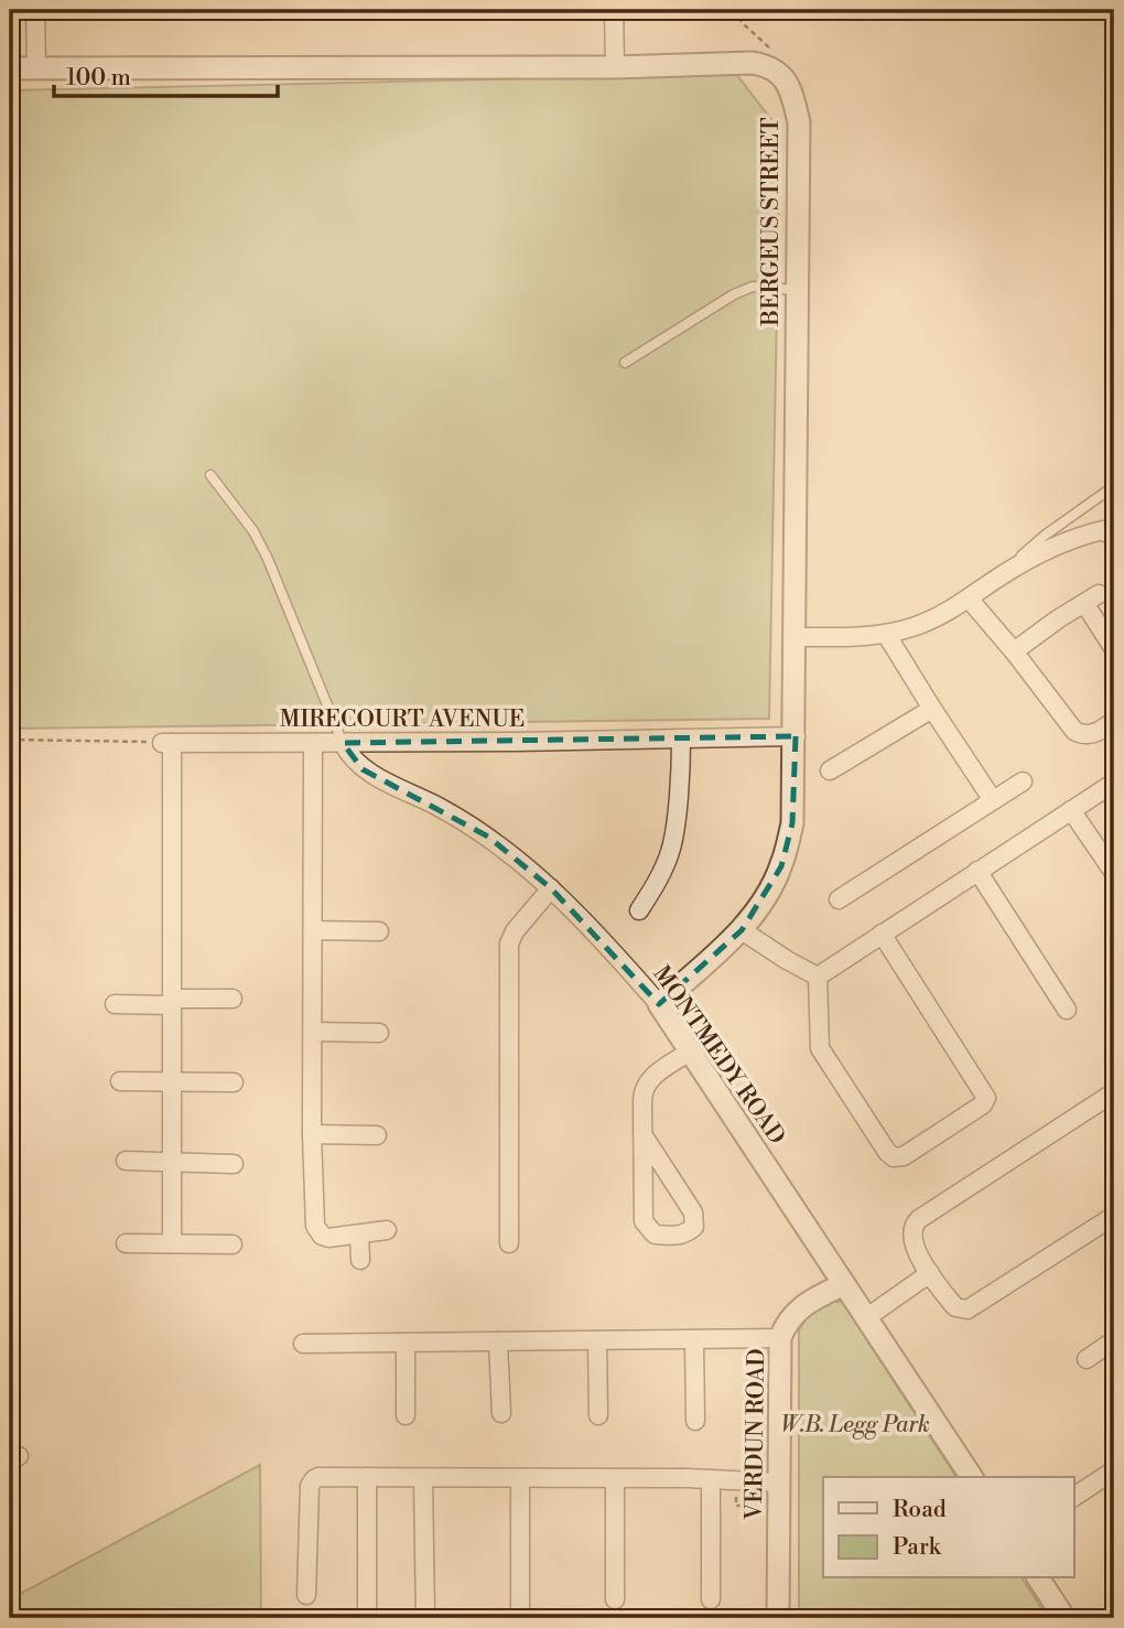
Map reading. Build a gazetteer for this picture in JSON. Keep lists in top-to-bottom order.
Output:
{
  "streets": {
    "street": [
      "BERGEUS STREET",
      "MIRECOURT AVENUE",
      "MONTMEDY ROAD",
      "VERDUN ROAD"
    ]
  },
  "crossings": [
    ["BERGEUS STREET", "MIRECOURT AVENUE"],
    ["BERGEUS STREET", "MONTMEDY ROAD"],
    ["MIRECOURT AVENUE", "MONTMEDY ROAD"],
    ["MONTMEDY ROAD", "VERDUN ROAD"]
  ],
  "parks": ["W.B. Legg Park"],
  "legend": ["Road", "Park"],
  "scale_bar": "100 m"
}
